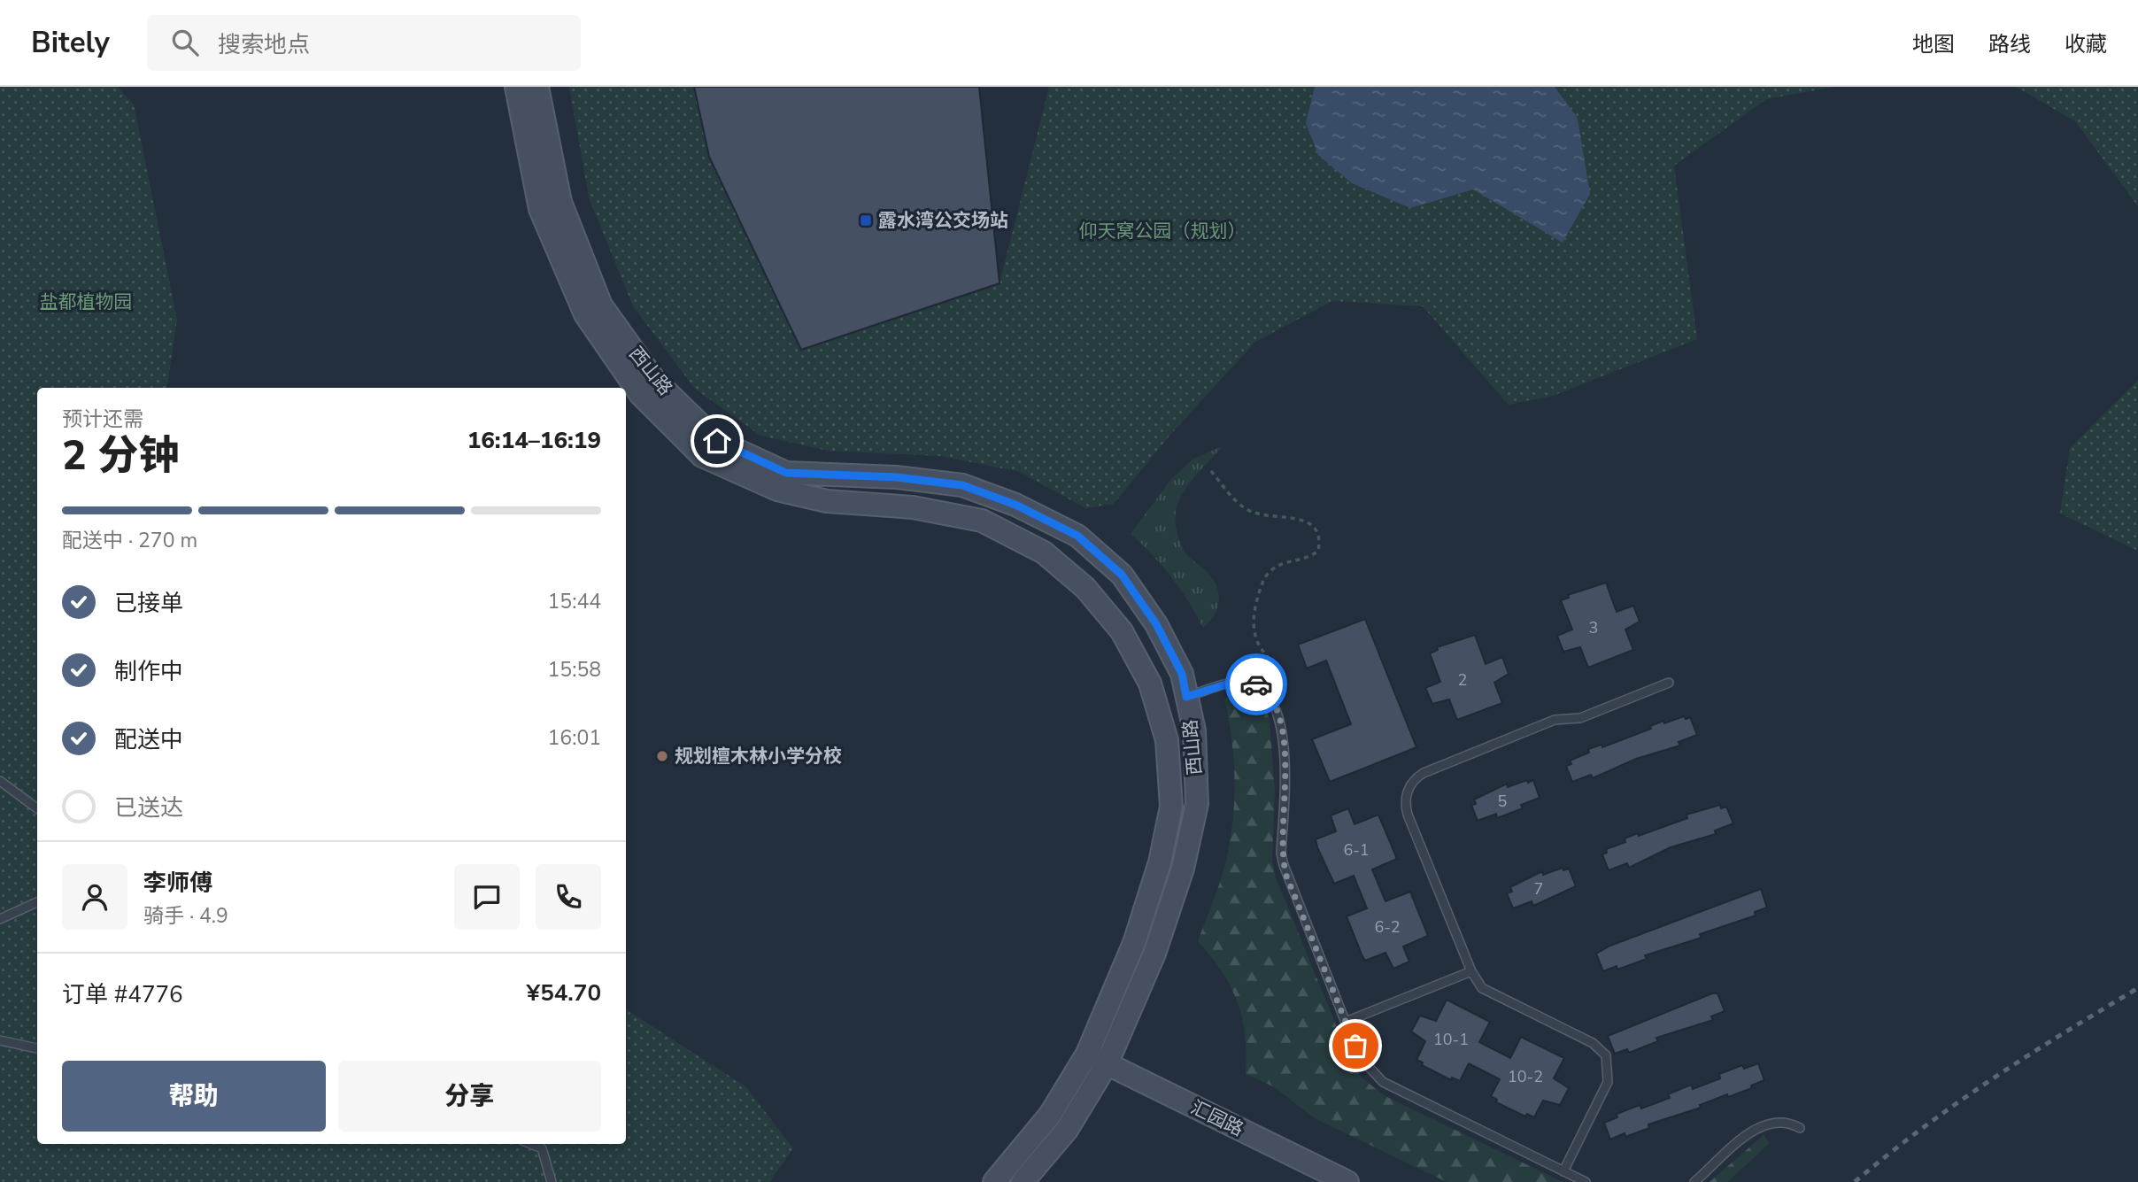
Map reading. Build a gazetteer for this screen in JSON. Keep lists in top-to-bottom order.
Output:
{
  "streets": {
    "main road": ["西山路", "汇园路"]
  },
  "crossings": [
    ["西山路", "汇园路"]
  ],
  "parks": ["仰天窝公园（规划）", "盐都植物园"],
  "places": {
    "transit": ["露水湾公交场站"],
    "other": ["规划檀木林小学分校"]
  },
  "house_numbers": [
    "3",
    "2",
    "5",
    "6-1",
    "7",
    "6-2",
    "10-1",
    "10-2"
  ],
  "page": {
    "header": "Bitely",
    "search": "搜索地点",
    "nav": ["地图", "路线", "收藏"],
    "heading": ["2 分钟", "预计还需", "16:14–16:19"],
    "panel": [
      "李师傅",
      "骑手 · 4.9",
      "订单 #4776",
      "¥54.70"
    ],
    "bar": "配送中 · 270 m",
    "list": [
      ["已接单", "15:44"],
      ["制作中", "15:58"],
      ["配送中", "16:01"],
      "已送达"
    ],
    "buttons": ["帮助", "分享"]
  }
}
